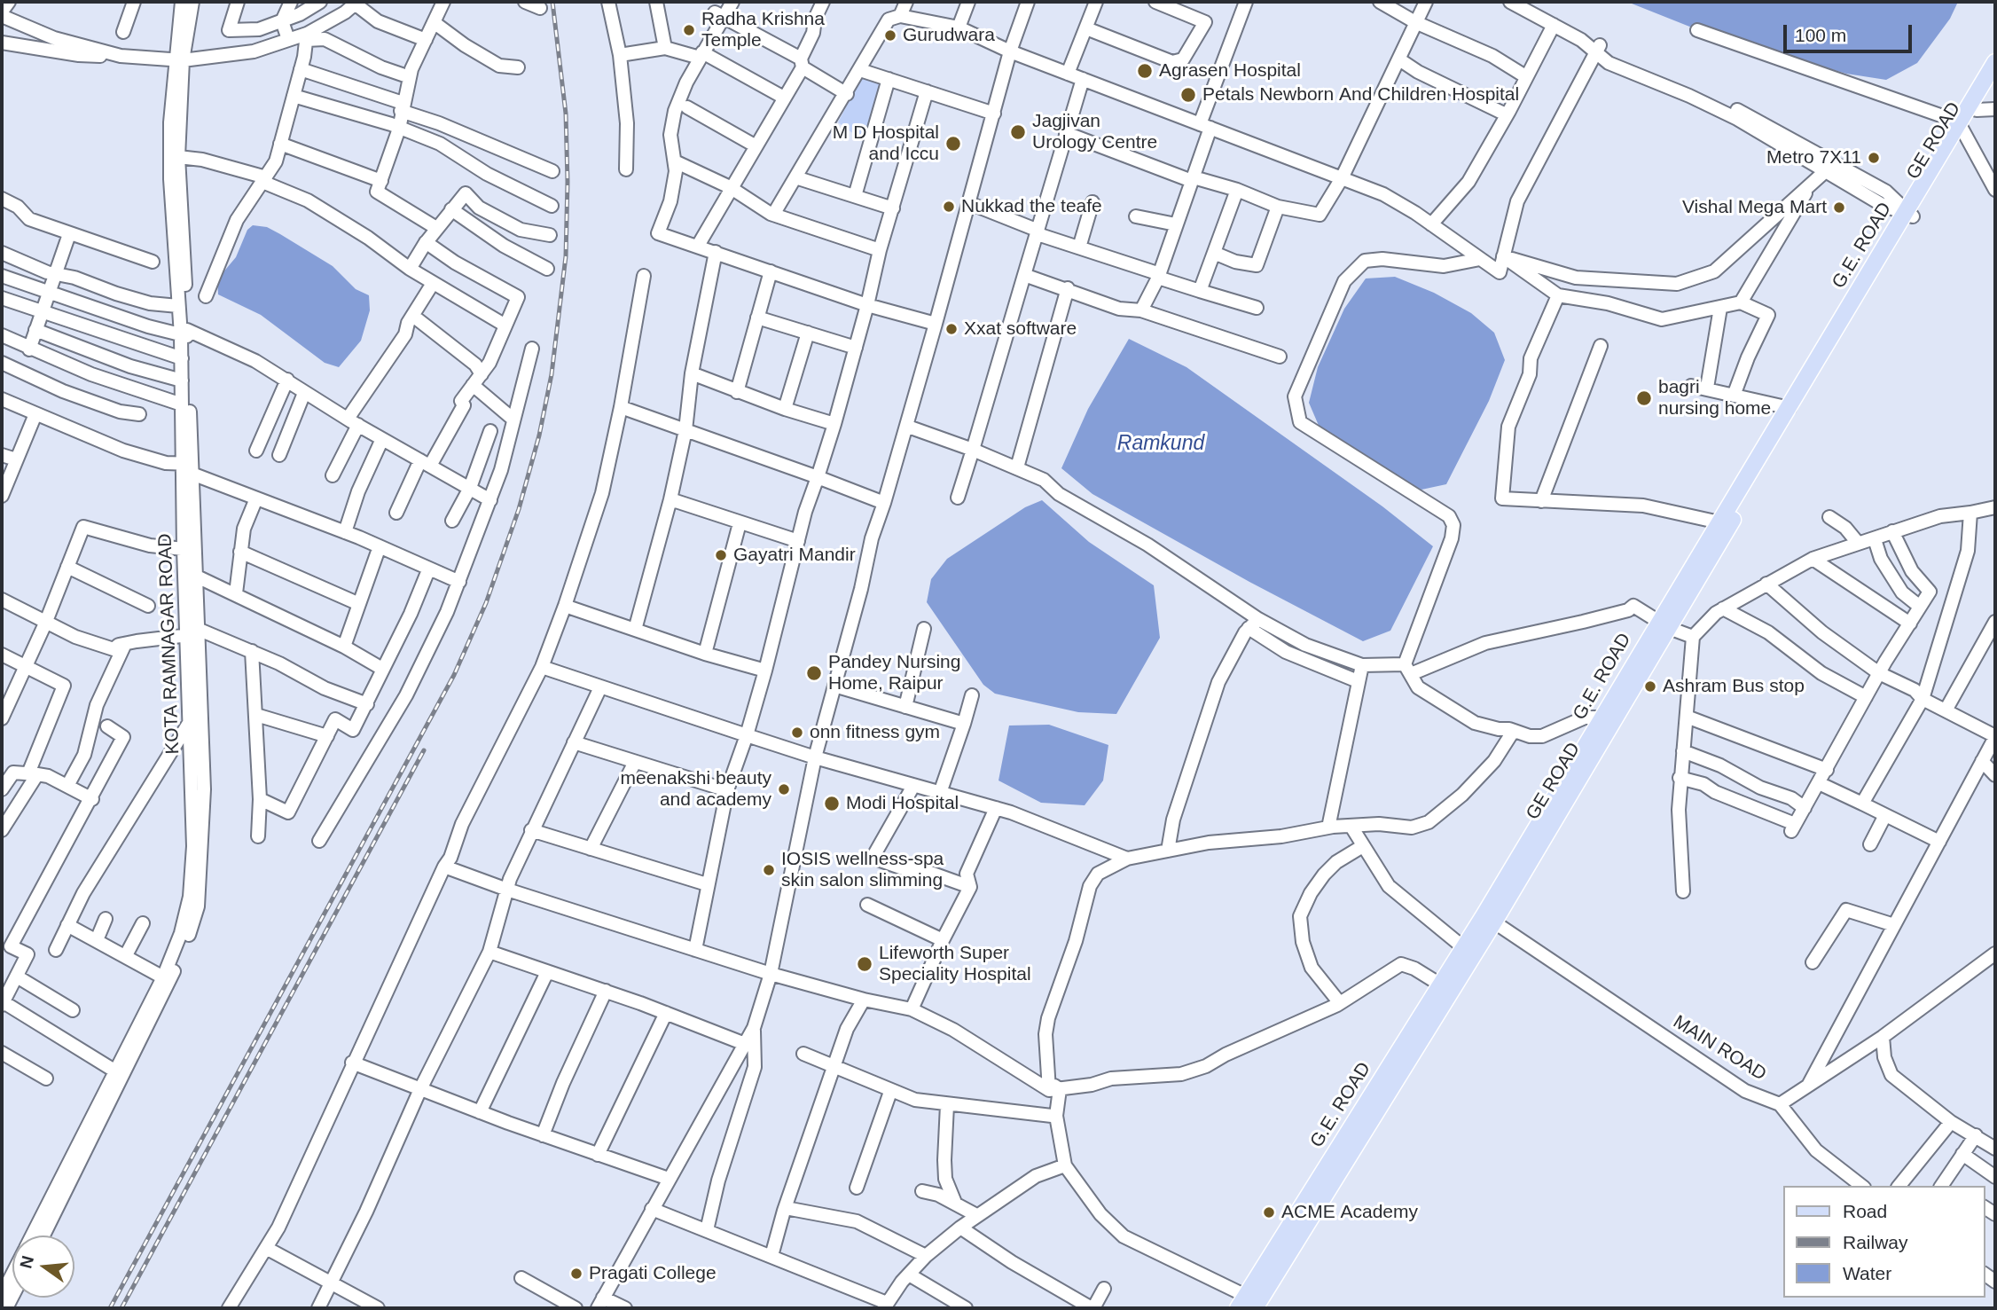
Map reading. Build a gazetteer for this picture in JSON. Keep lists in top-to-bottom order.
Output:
{
  "streets": {
    "main road": ["GE ROAD", "G.E. ROAD"],
    "street": ["KOTA RAMNAGAR ROAD", "MAIN ROAD"]
  },
  "crossings": [
    ["GE ROAD", "G.E. ROAD"],
    ["GE ROAD", "MAIN ROAD"],
    ["G.E. ROAD", "MAIN ROAD"]
  ],
  "water": ["Ramkund"],
  "places": [
    "Radha Krishna Temple",
    "Gurudwara",
    "Agrasen Hospital",
    "Petals Newborn And Children Hospital",
    "Jagjivan Urology Centre",
    "M D Hospital and Iccu",
    "Metro 7X11",
    "Nukkad the teafe",
    "Vishal Mega Mart",
    "Xxat software",
    "bagri nursing home",
    "Gayatri Mandir",
    "Pandey Nursing Home, Raipur",
    "Ashram Bus stop",
    "onn fitness gym",
    "meenakshi beauty and academy",
    "Modi Hospital",
    "IOSIS wellness-spa skin salon slimming",
    "Lifeworth Super Speciality Hospital",
    "ACME Academy",
    "Pragati College"
  ],
  "legend": ["Road", "Railway", "Water"],
  "scale_bar": "100 m",
  "north": "left"
}
